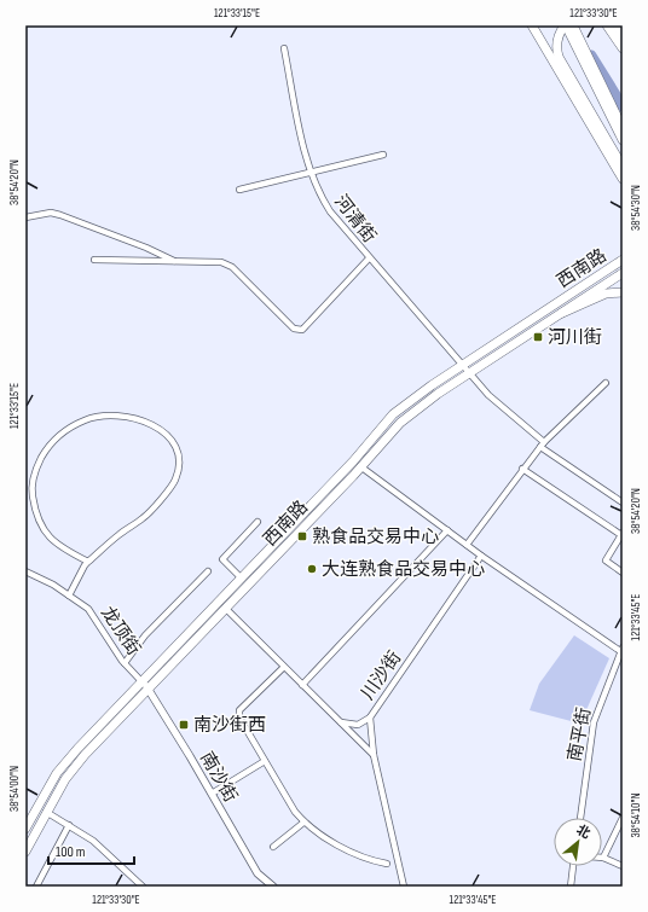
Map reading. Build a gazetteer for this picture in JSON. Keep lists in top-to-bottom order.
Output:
{
  "streets": {
    "main road": ["西南路"],
    "street": [
      "河清街",
      "龙顶街",
      "川沙街",
      "南平街",
      "南沙街"
    ]
  },
  "crossings": [
    ["河清街", "西南路"],
    ["西南路", "龙顶街"],
    ["西南路", "南沙街"],
    ["龙顶街", "南沙街"]
  ],
  "places": {
    "transit": ["河川街", "熟食品交易中心", "南沙街西"],
    "other": ["大连熟食品交易中心"]
  },
  "scale_bar": "100 m",
  "north": "top right",
  "coordinates": [
    "121°33'15\"E",
    "121°33'30\"E",
    "38°54'20\"N",
    "38°54'30\"N",
    "121°33'45\"E",
    "38°54'00\"N",
    "38°54'10\"N"
  ]
}
